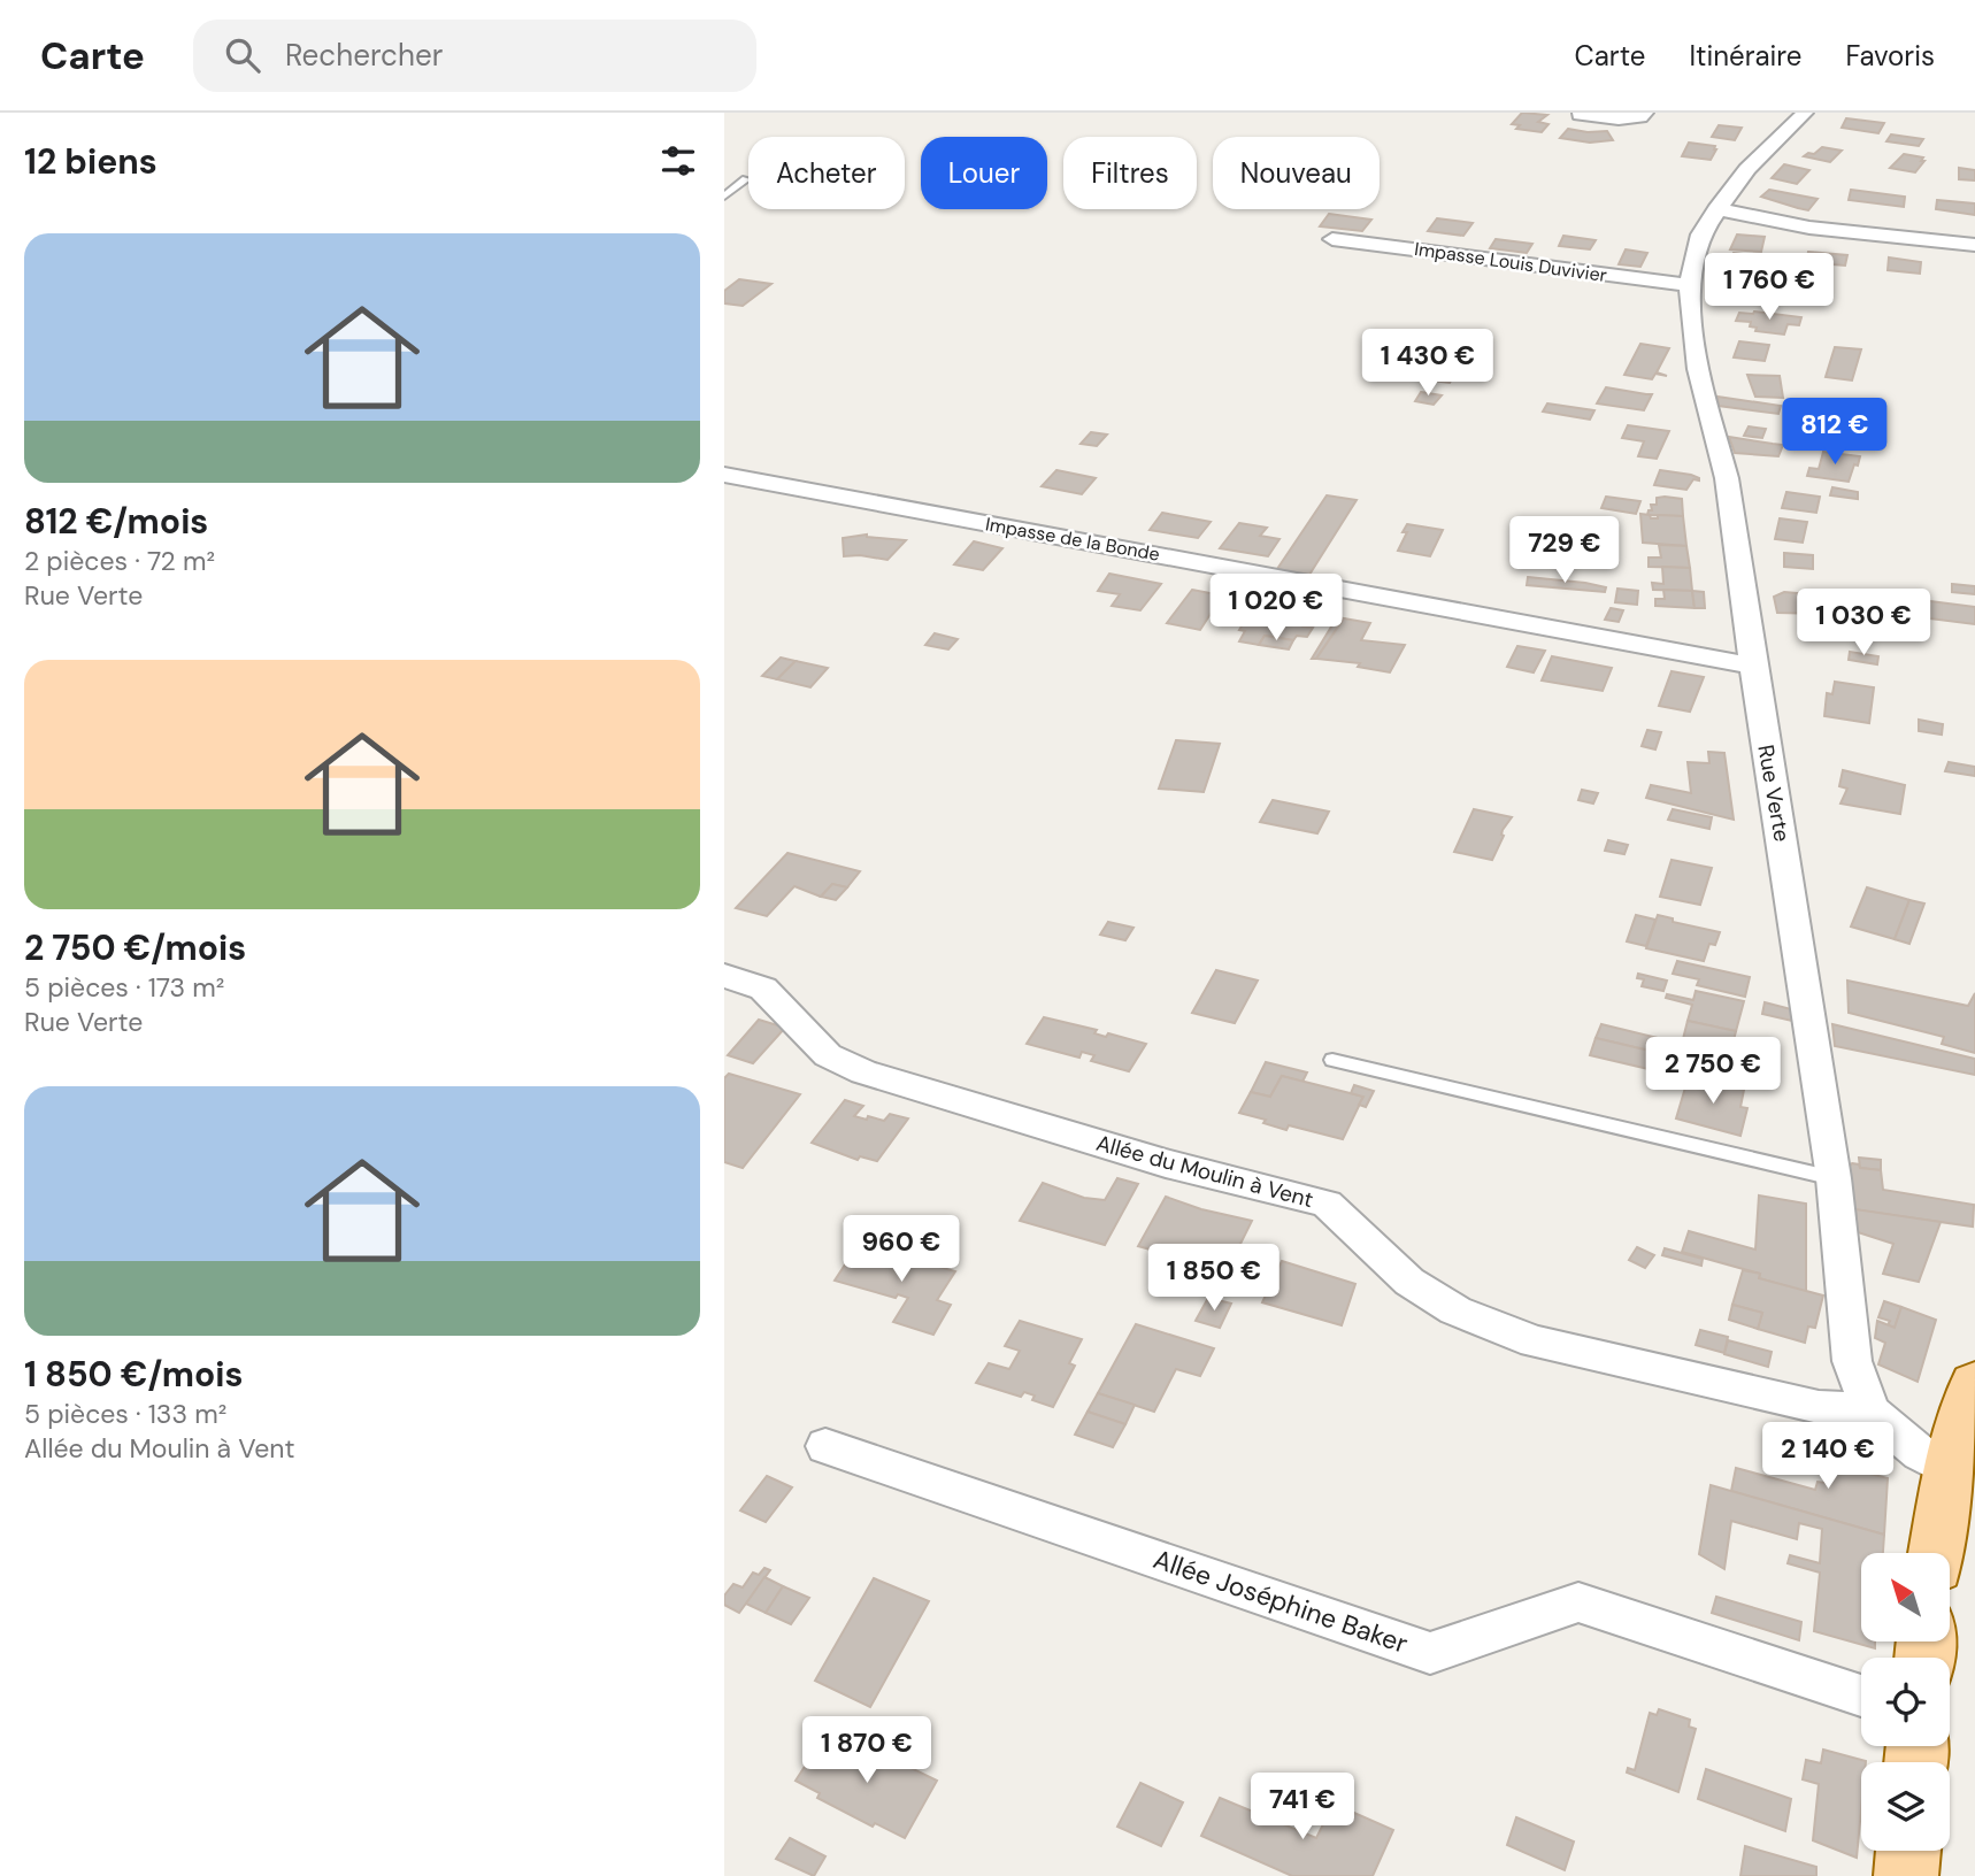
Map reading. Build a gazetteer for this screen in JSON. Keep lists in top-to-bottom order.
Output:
{
  "streets": {
    "street": [
      "Impasse Louis Duvivier",
      "Impasse de la Bonde",
      "Rue Verte",
      "Allée du Moulin à Vent",
      "Allée Joséphine Baker"
    ]
  },
  "crossings": [
    ["Impasse Louis Duvivier", "Rue Verte"],
    ["Impasse de la Bonde", "Rue Verte"],
    ["Rue Verte", "Allée du Moulin à Vent"]
  ],
  "north": "top left",
  "page": {
    "header": "Carte",
    "search": "Rechercher",
    "nav": ["Carte", "Itinéraire", "Favoris"],
    "heading": "12 biens",
    "chip": [
      "Acheter",
      "Louer",
      "Filtres",
      "Nouveau"
    ],
    "list": [
      {
        "name": "812 €/mois",
        "note": "2 pièces · 72 m² · Rue Verte"
      },
      {
        "name": "2 750 €/mois",
        "note": "5 pièces · 173 m² · Rue Verte"
      },
      {
        "name": "1 850 €/mois",
        "note": "5 pièces · 133 m² · Allée du Moulin à Vent"
      }
    ],
    "price": [
      "1 760 €",
      "1 430 €",
      "812 €",
      "729 €",
      "1 020 €",
      "1 030 €",
      "2 750 €",
      "960 €",
      "1 850 €",
      "2 140 €",
      "1 870 €",
      "741 €"
    ]
  }
}
